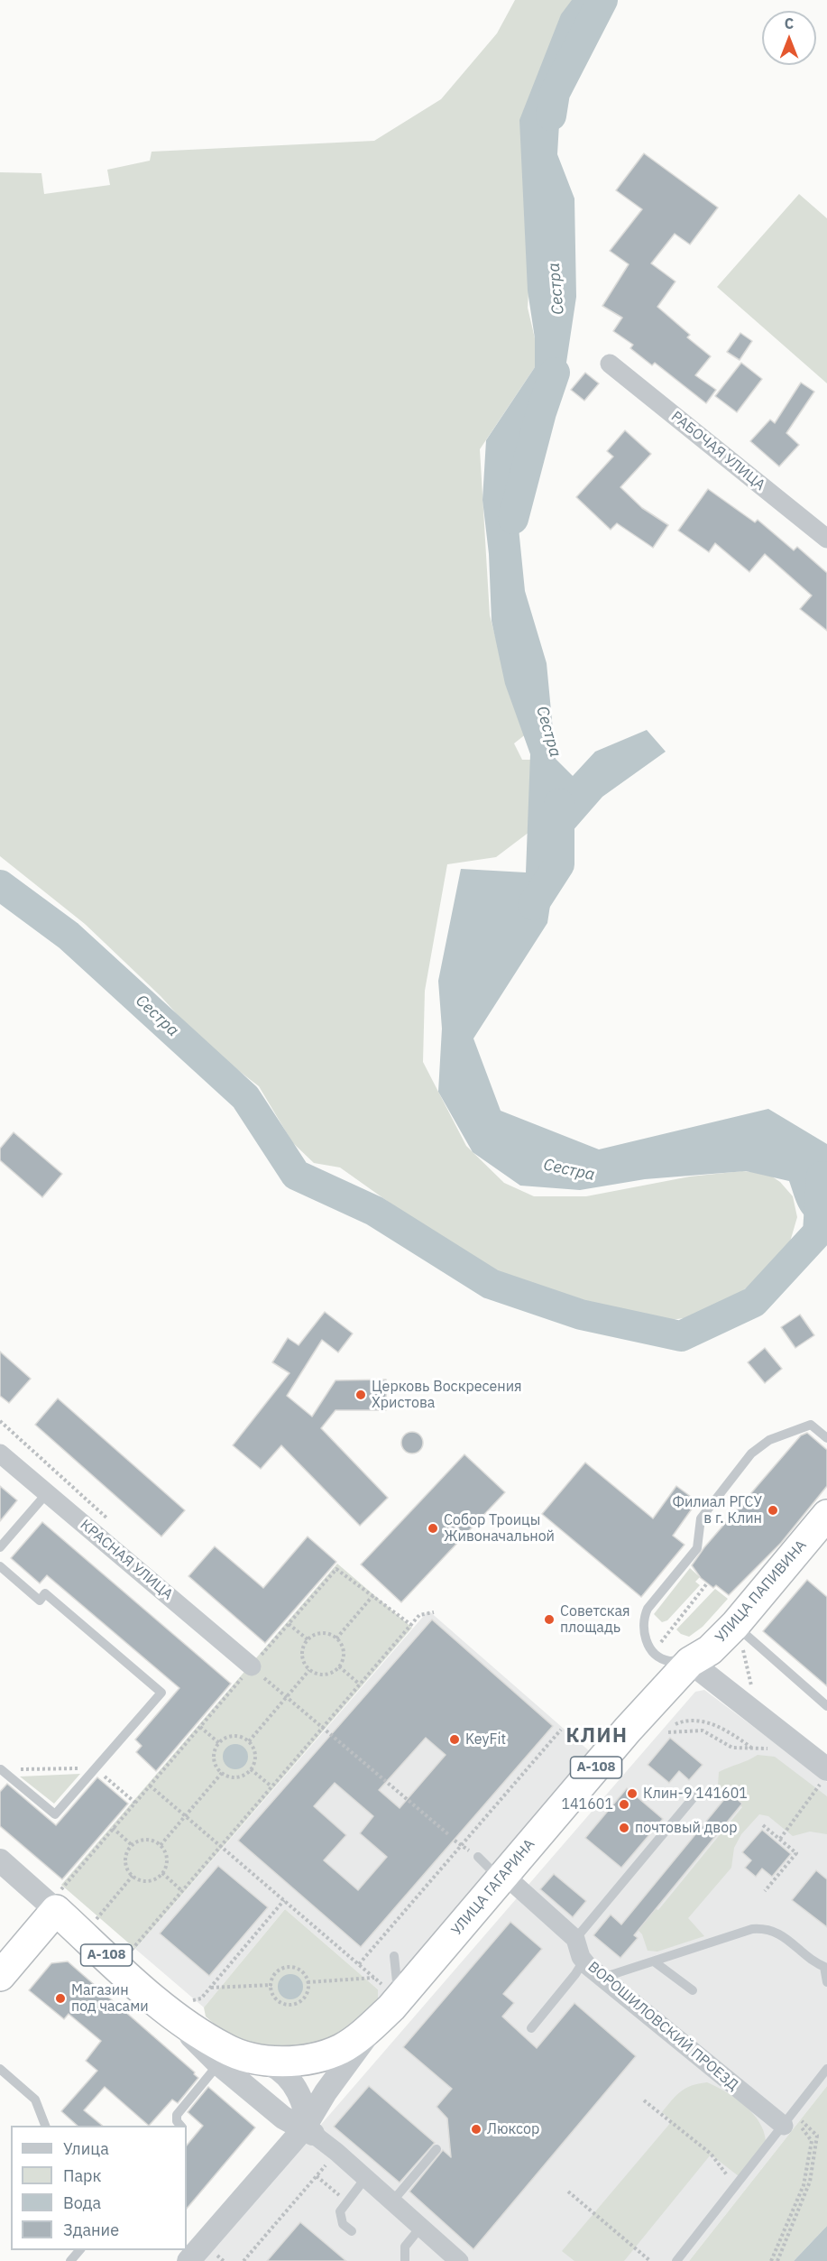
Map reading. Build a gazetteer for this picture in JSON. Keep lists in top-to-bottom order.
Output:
{
  "streets": {
    "highway": ["УЛИЦА ПАПИВИНА", "А-108", "УЛИЦА ГАГАРИНА"],
    "street": ["РАБОЧАЯ УЛИЦА", "КРАСНАЯ УЛИЦА", "ВОРОШИЛОВСКИЙ ПРОЕЗД"]
  },
  "crossings": [
    ["УЛИЦА ПАПИВИНА", "УЛИЦА ГАГАРИНА"],
    ["А-108", "УЛИЦА ГАГАРИНА"],
    ["УЛИЦА ГАГАРИНА", "ВОРОШИЛОВСКИЙ ПРОЕЗД"]
  ],
  "districts": ["КЛИН"],
  "water": ["Сестра"],
  "places": [
    "Церковь Воскресения Христова",
    "Филиал РГСУ в г. Клин",
    "Собор Троицы Живоначальной",
    "Советская площадь",
    "KeyFit",
    "Клин-9 141601",
    "141601",
    "почтовый двор",
    "Магазин под часами",
    "Люксор"
  ],
  "legend": [
    "Улица",
    "Парк",
    "Вода",
    "Здание"
  ],
  "north": "top"
}
